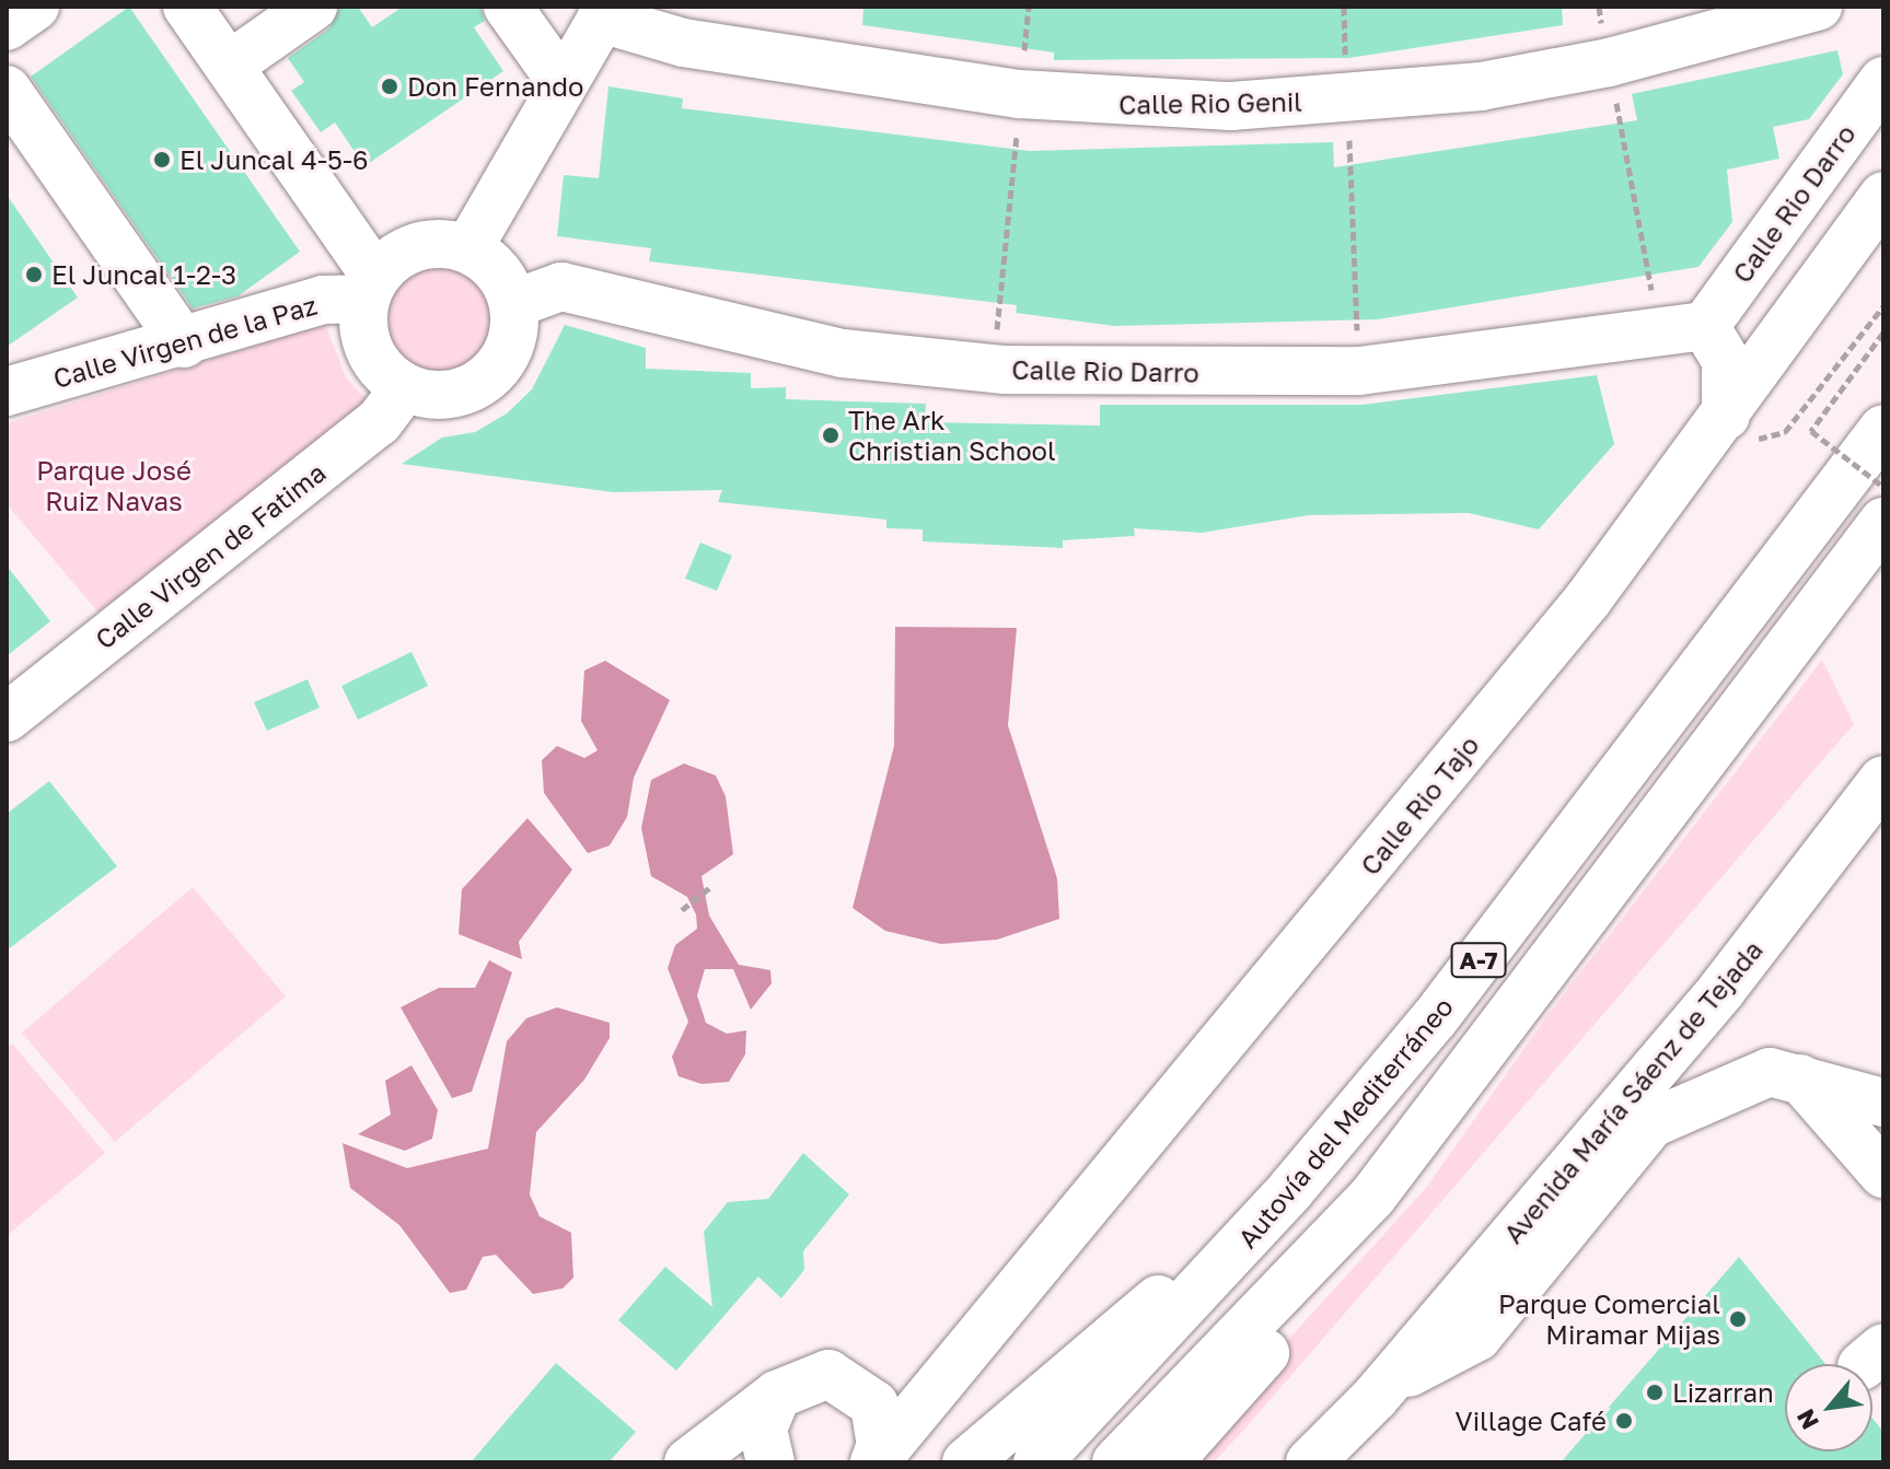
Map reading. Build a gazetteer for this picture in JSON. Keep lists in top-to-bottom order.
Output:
{
  "streets": {
    "main road": [
      "Calle Rio Genil",
      "Calle Rio Darro",
      "Calle Virgen de la Paz",
      "Calle Virgen de Fatima",
      "Calle Rio Tajo",
      "A-7",
      "Avenida María Sáenz de Tejada",
      "Autovía del Mediterráneo"
    ]
  },
  "crossings": [
    ["Calle Rio Darro", "Calle Virgen de la Paz"],
    ["Calle Rio Darro", "Calle Virgen de Fatima"],
    ["Calle Virgen de la Paz", "Calle Virgen de Fatima"]
  ],
  "parks": ["Parque José Ruiz Navas"],
  "places": [
    "Don Fernando",
    "El Juncal 4-5-6",
    "El Juncal 1-2-3",
    "The Ark Christian School",
    "Parque Comercial Miramar Mijas",
    "Lizarran",
    "Village Café"
  ],
  "north": "bottom left"
}
